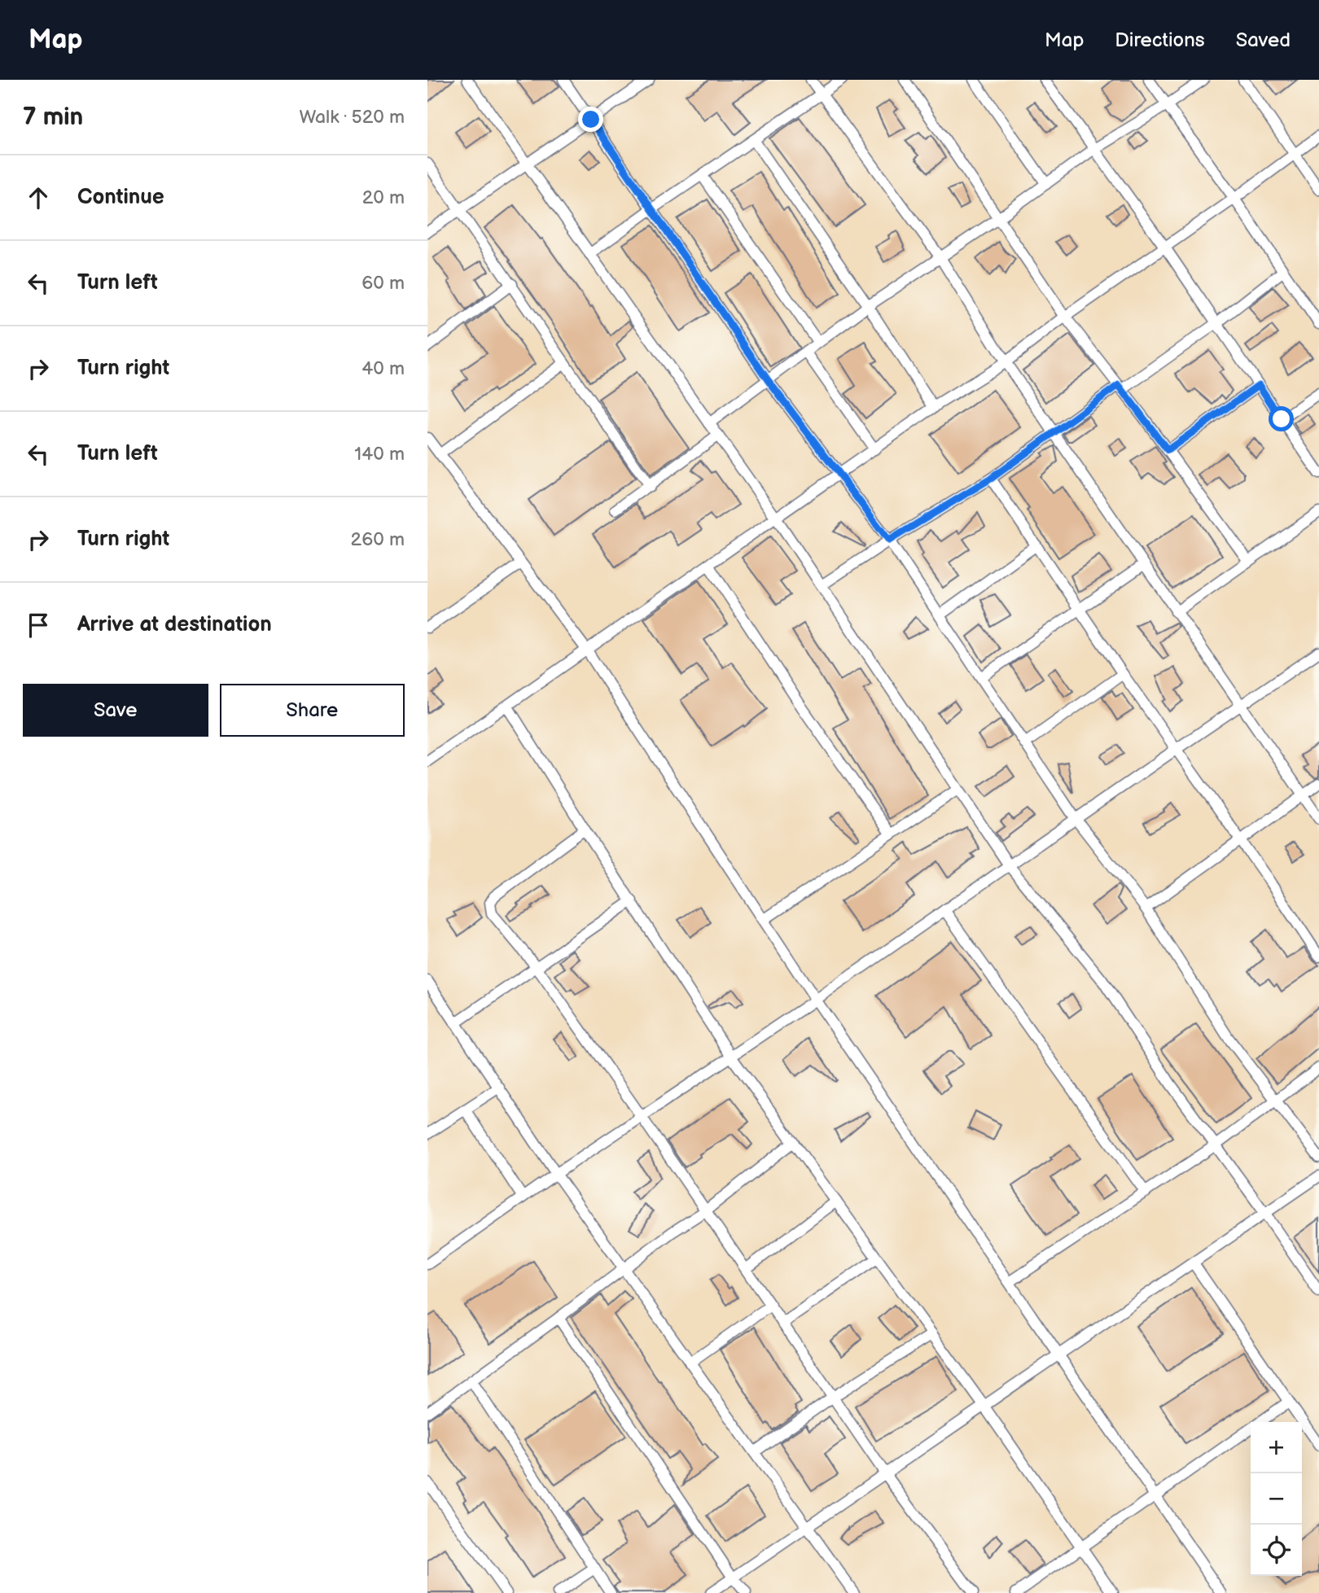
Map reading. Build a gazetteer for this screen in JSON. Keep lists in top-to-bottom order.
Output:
{
  "page": {
    "header": "Map",
    "nav": ["Map", "Directions", "Saved"],
    "heading": ["7 min", "Walk · 520 m"],
    "list": [
      ["Continue", "20 m"],
      ["Turn left", "60 m"],
      ["Turn right", "40 m"],
      ["Turn left", "140 m"],
      ["Turn right", "260 m"],
      "Arrive at destination"
    ],
    "buttons": ["Save", "Share"],
    "map_buttons": ["+", "−"]
  }
}
